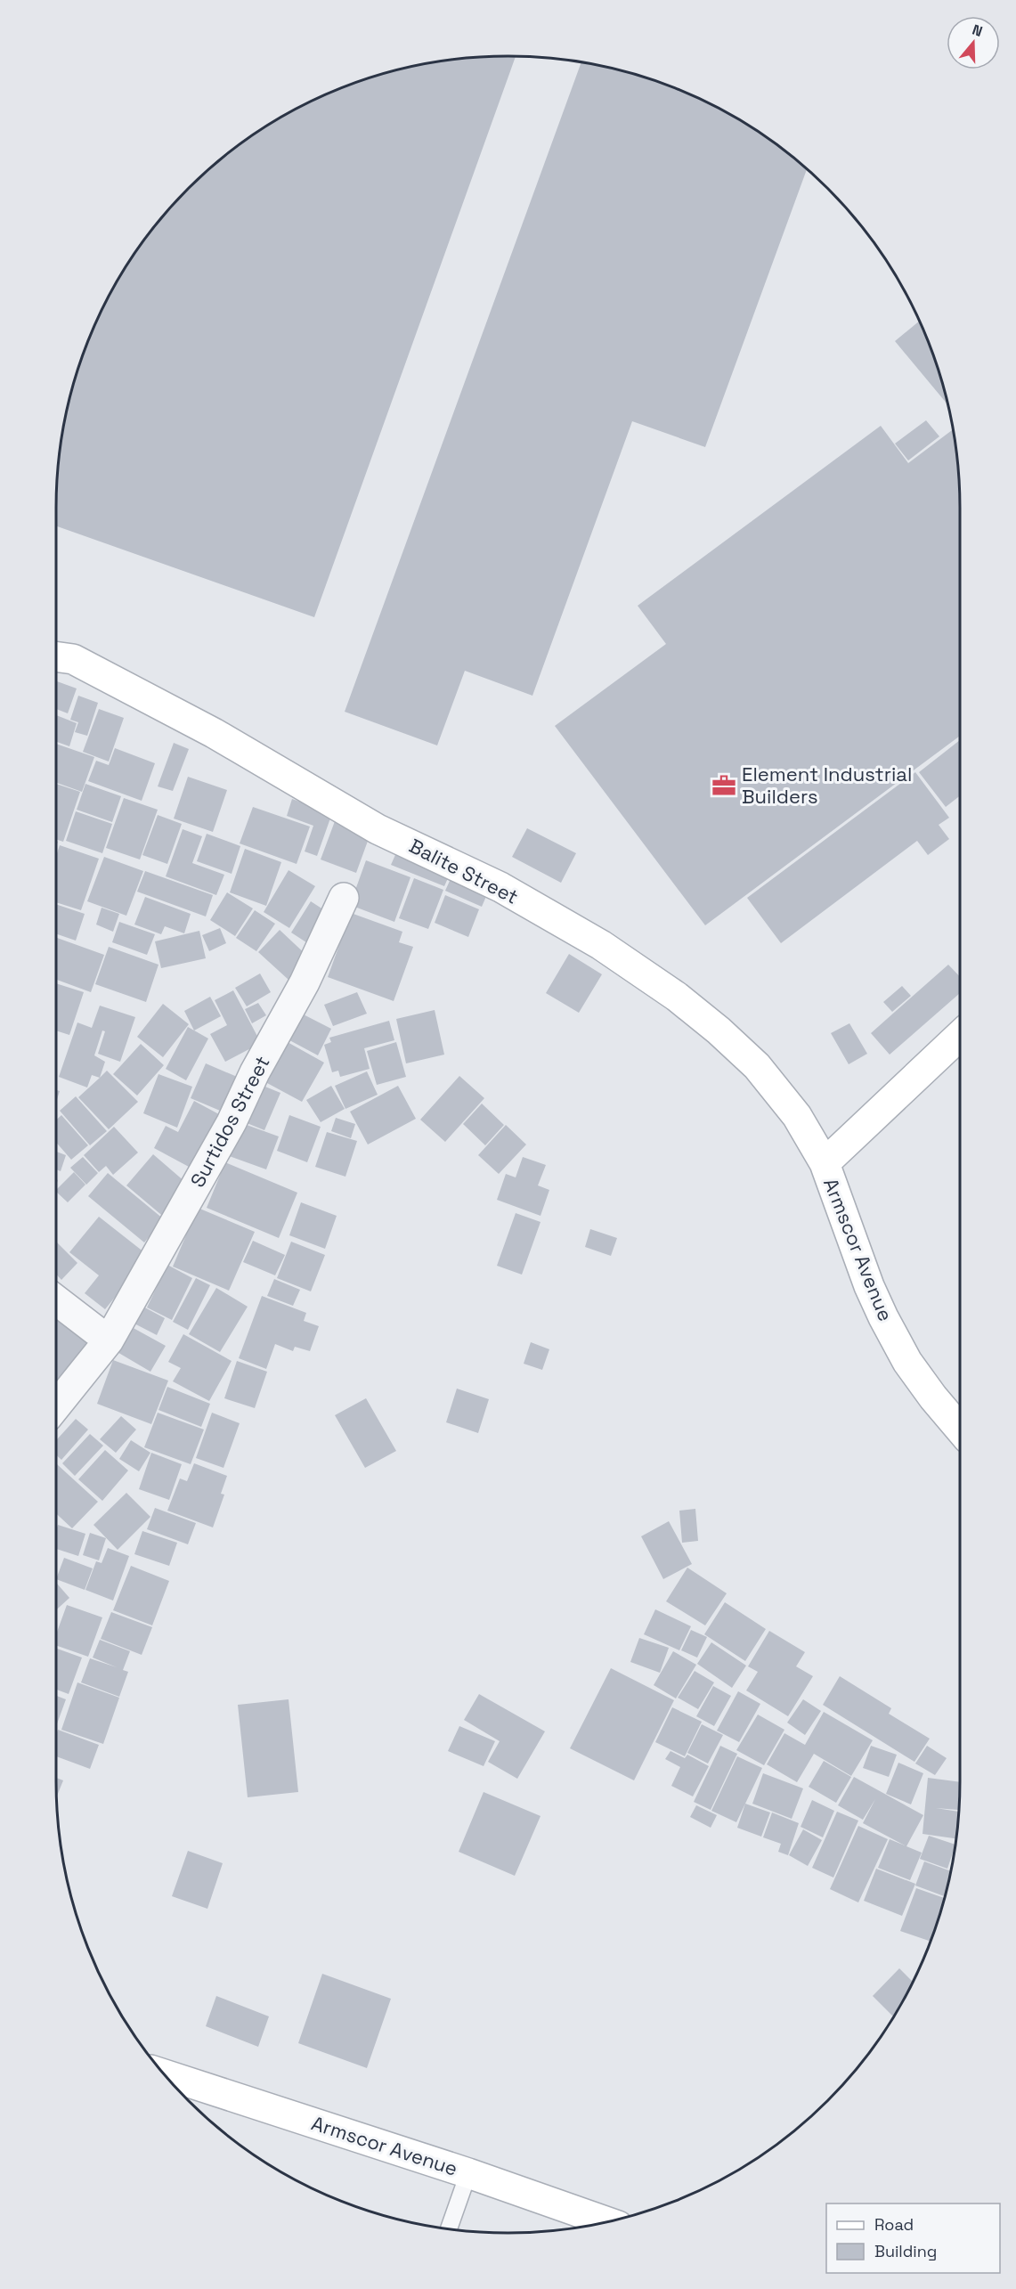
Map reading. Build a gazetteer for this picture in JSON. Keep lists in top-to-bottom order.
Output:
{
  "streets": {
    "main road": ["Balite Street", "Armscor Avenue"],
    "street": ["Surtidos Street"]
  },
  "crossings": [
    ["Balite Street", "Armscor Avenue"]
  ],
  "places": {
    "office": ["Element Industrial Builders"]
  },
  "legend": ["Road", "Building"],
  "north": "top"
}
